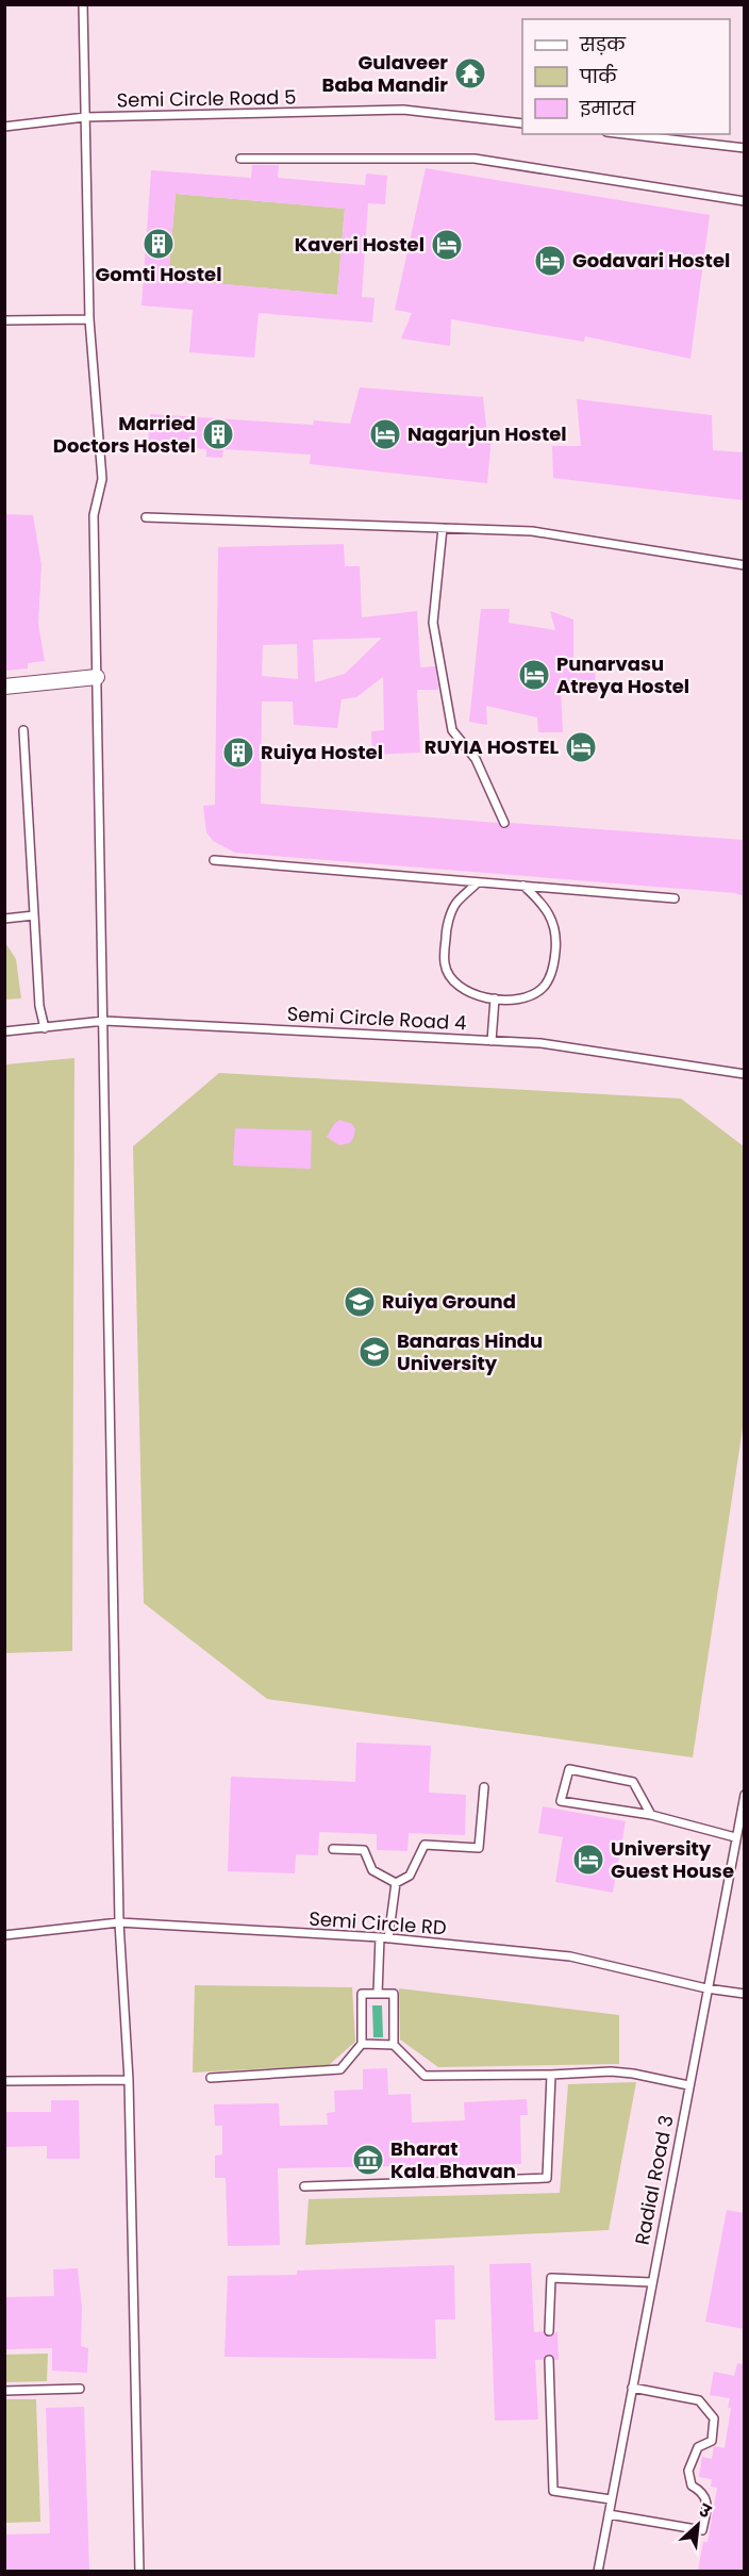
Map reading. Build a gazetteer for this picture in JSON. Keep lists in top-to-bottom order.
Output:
{
  "streets": {
    "lane": [
      "Semi Circle Road 5",
      "Semi Circle Road 4",
      "Semi Circle RD",
      "Radial Road 3"
    ]
  },
  "crossings": [
    ["Semi Circle RD", "Radial Road 3"]
  ],
  "places": {
    "temple": ["Gulaveer Baba Mandir"],
    "building": ["Gomti Hostel", "Married Doctors Hostel", "Ruiya Hostel"],
    "hotel": [
      "Kaveri Hostel",
      "Godavari Hostel",
      "Nagarjun Hostel",
      "Punarvasu Atreya Hostel",
      "RUYIA HOSTEL",
      "University Guest House"
    ],
    "school or university": ["Ruiya Ground", "Banaras Hindu University"],
    "museum": ["Bharat Kala Bhavan"]
  },
  "legend": ["सड़क", "पार्क", "इमारत"],
  "north": "top right"
}
